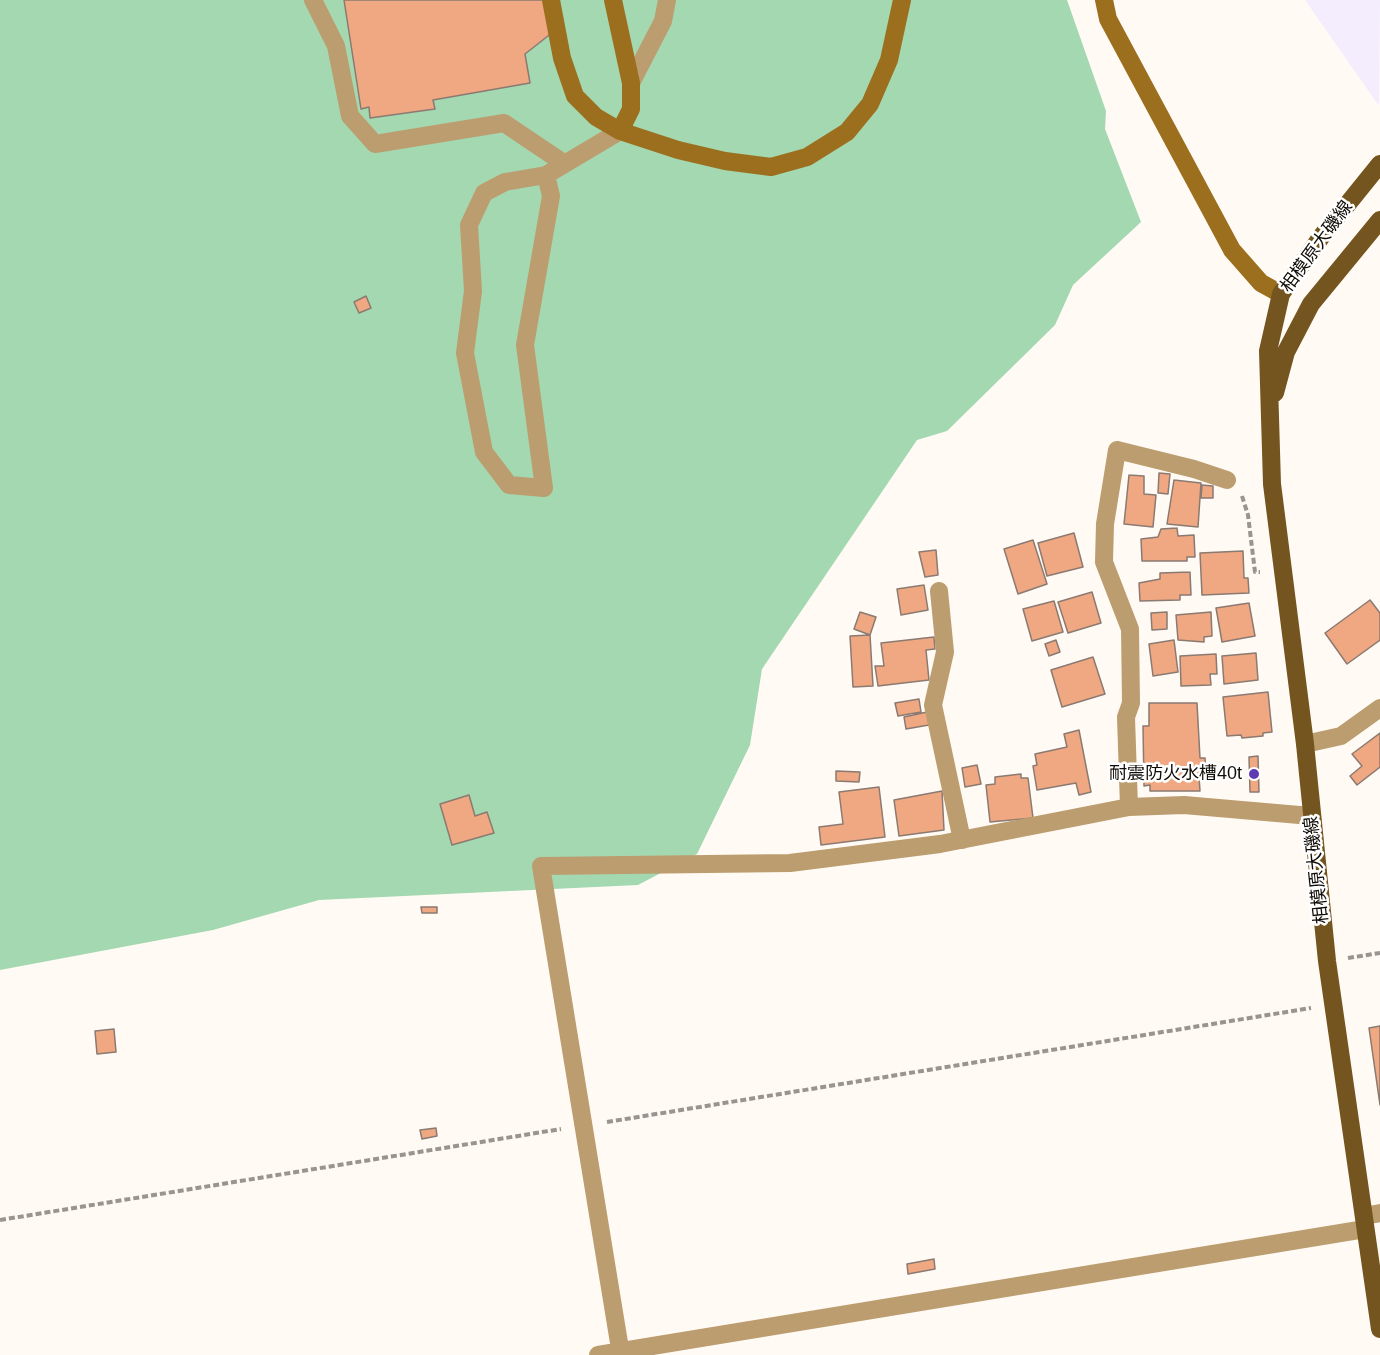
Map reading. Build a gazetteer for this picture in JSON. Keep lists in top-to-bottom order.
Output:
{
  "streets": {
    "main road": ["相模原大磯線"]
  },
  "places": ["耐震防火水槽40t"]
}
